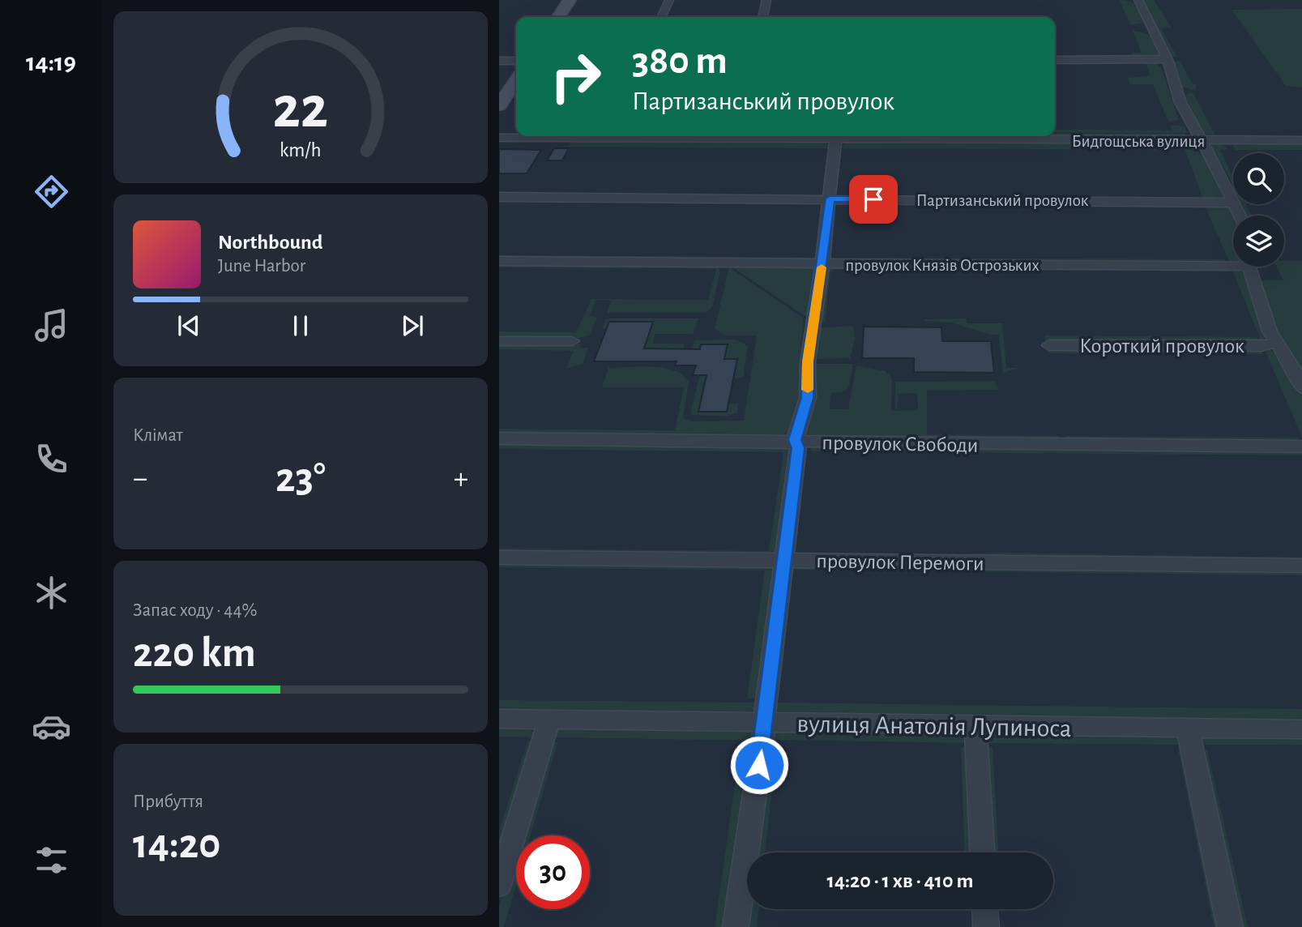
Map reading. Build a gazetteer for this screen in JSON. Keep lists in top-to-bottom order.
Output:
{
  "streets": {
    "street": [
      "Бидгощська вулиця",
      "Партизанський провулок",
      "провулок Князів Острозьких",
      "Короткий провулок",
      "провулок Свободи",
      "провулок Перемоги",
      "вулиця Анатолія Лупиноса"
    ]
  },
  "page": {
    "tabs": "14:19",
    "turn": ["380 m", "Партизанський провулок"],
    "song": ["Northbound", "June Harbor"],
    "tile": [
      "Клімат",
      ["Запас ходу · 44%", "220 km"],
      ["Прибуття", "14:20"]
    ],
    "heat": ["−", "23°", "+"],
    "limit": "30",
    "trip": "14:20 · 1 хв · 410 m",
    "gauge": ["22", "km/h"]
  }
}
